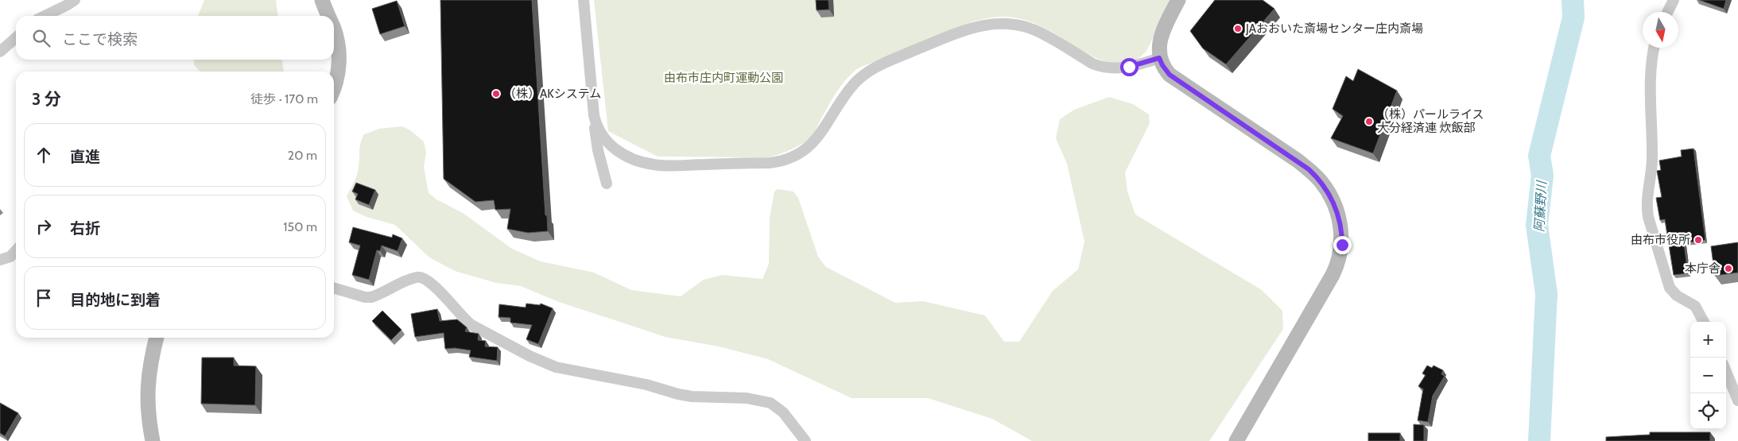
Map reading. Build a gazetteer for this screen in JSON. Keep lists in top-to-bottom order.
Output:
{
  "water": ["阿蘇野川"],
  "parks": ["由布市庄内町運動公園"],
  "places": [
    "JAおおいた斎場センター庄内斎場",
    "（株）AKシステム",
    "（株）パールライス 大分経済連 炊飯部",
    "由布市役所",
    "本庁舎"
  ],
  "north": "bottom",
  "page": {
    "search": "ここで検索",
    "heading": ["3 分", "徒歩 · 170 m"],
    "list": [
      ["直進", "20 m"],
      ["右折", "150 m"],
      "目的地に到着"
    ],
    "map_buttons": ["+", "−"]
  }
}
